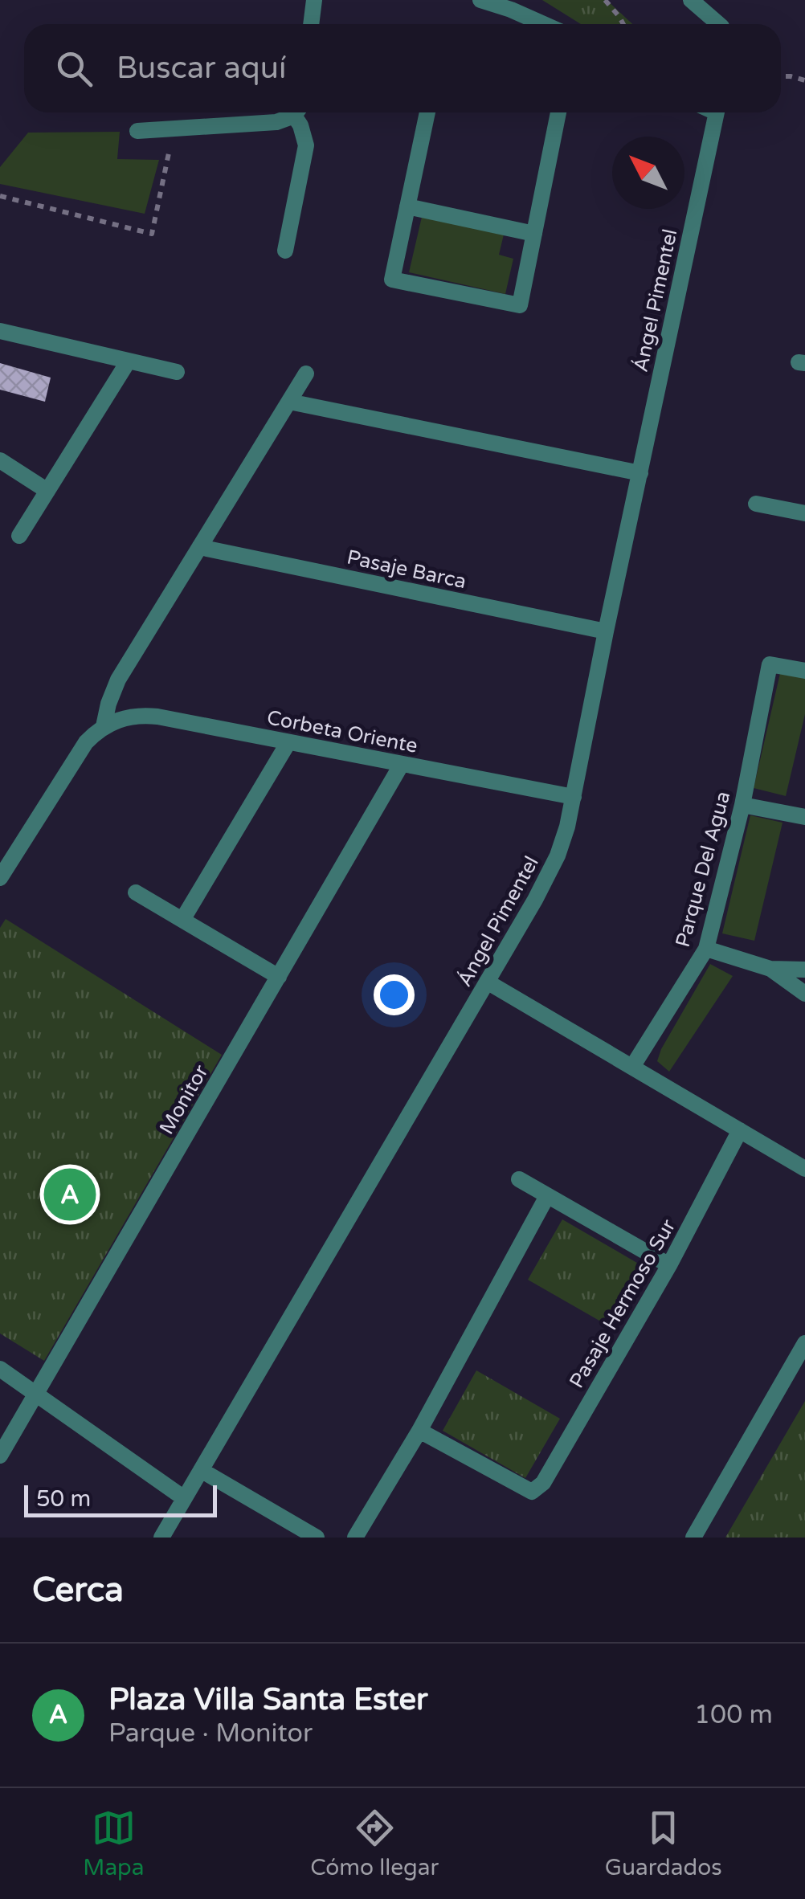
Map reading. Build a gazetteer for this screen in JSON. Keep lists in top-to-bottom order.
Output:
{
  "streets": {
    "street": [
      "Ángel Pimentel",
      "Pasaje Barca",
      "Corbeta Oriente",
      "Parque Del Agua",
      "Monitor",
      "Pasaje Hermoso Sur"
    ]
  },
  "crossings": [
    ["Ángel Pimentel", "Pasaje Barca"],
    ["Ángel Pimentel", "Corbeta Oriente"],
    ["Corbeta Oriente", "Monitor"]
  ],
  "scale_bar": "50 m",
  "north": "top left",
  "page": {
    "search": "Buscar aquí",
    "pins": "A",
    "scale": "50 m",
    "heading": "Cerca",
    "list": [
      {
        "mark": "A",
        "name": "Plaza Villa Santa Ester",
        "note": "Parque · Monitor",
        "value": "100 m"
      }
    ],
    "nav": ["Mapa", "Cómo llegar", "Guardados"]
  }
}
